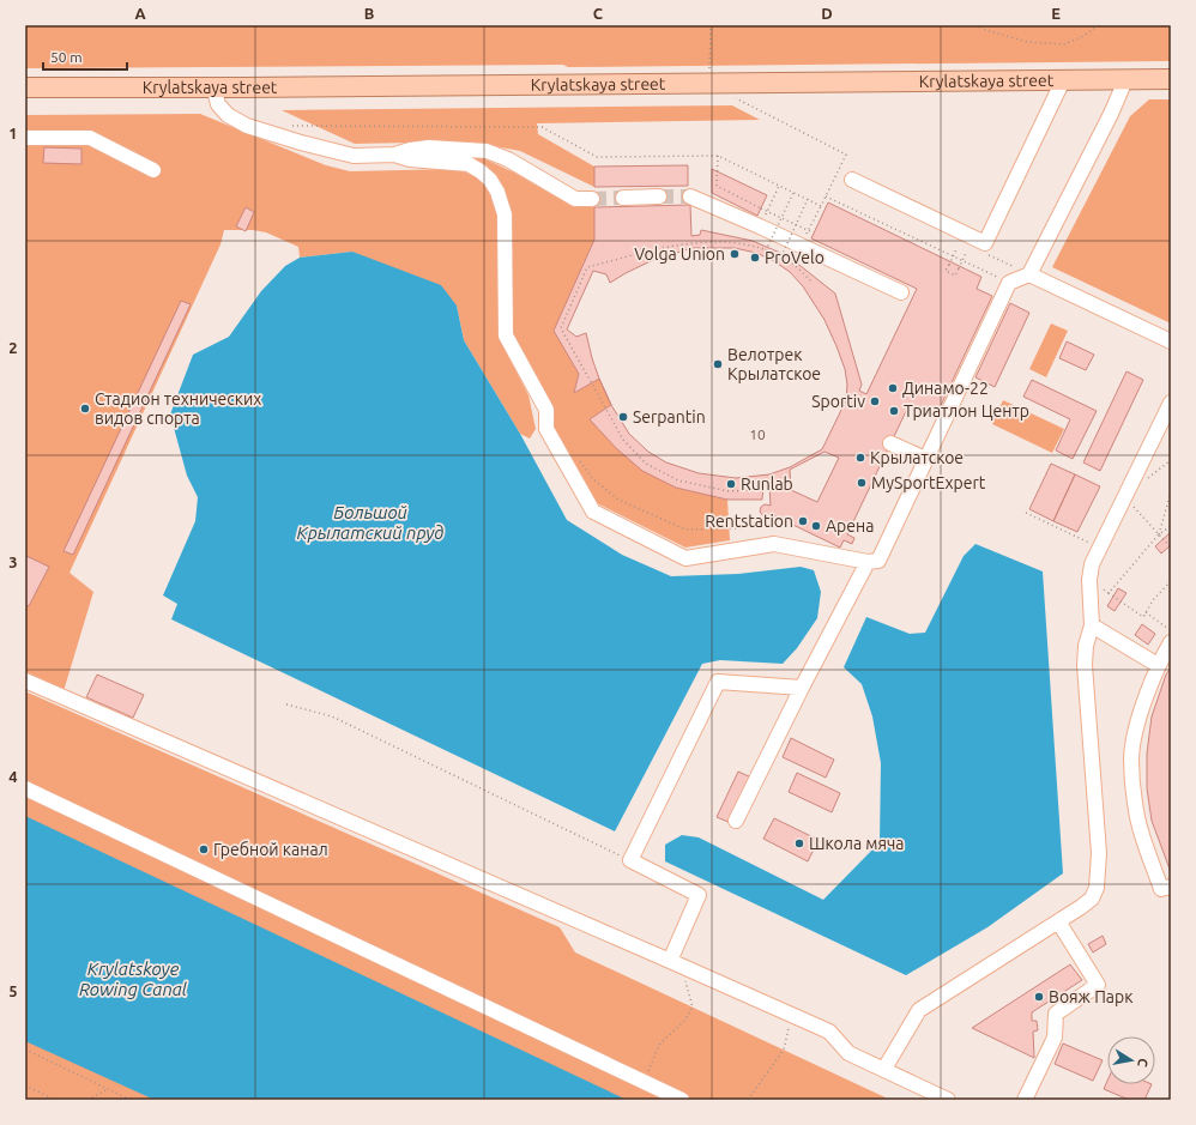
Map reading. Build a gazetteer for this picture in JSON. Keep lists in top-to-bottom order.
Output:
{
  "streets": {
    "main road": ["Krylatskaya street"]
  },
  "water": ["Большой Крылатский пруд", "Krylatskoye Rowing Canal"],
  "places": [
    "Volga Union",
    "ProVelo",
    "Велотрек Крылатское",
    "Динамо-22",
    "Sportiv",
    "Стадион технических видов спорта",
    "Триатлон Центр",
    "Serpantin",
    "Крылатское",
    "MySportExpert",
    "Runlab",
    "Rentstation",
    "Арена",
    "Школа мяча",
    "Гребной канал",
    "Вояж Парк"
  ],
  "house_numbers": ["10"],
  "scale_bar": "50 m",
  "north": "right",
  "grid": {
    "columns": [
      "A",
      "B",
      "C",
      "D",
      "E"
    ],
    "rows": [
      "1",
      "2",
      "3",
      "4",
      "5"
    ]
  }
}
